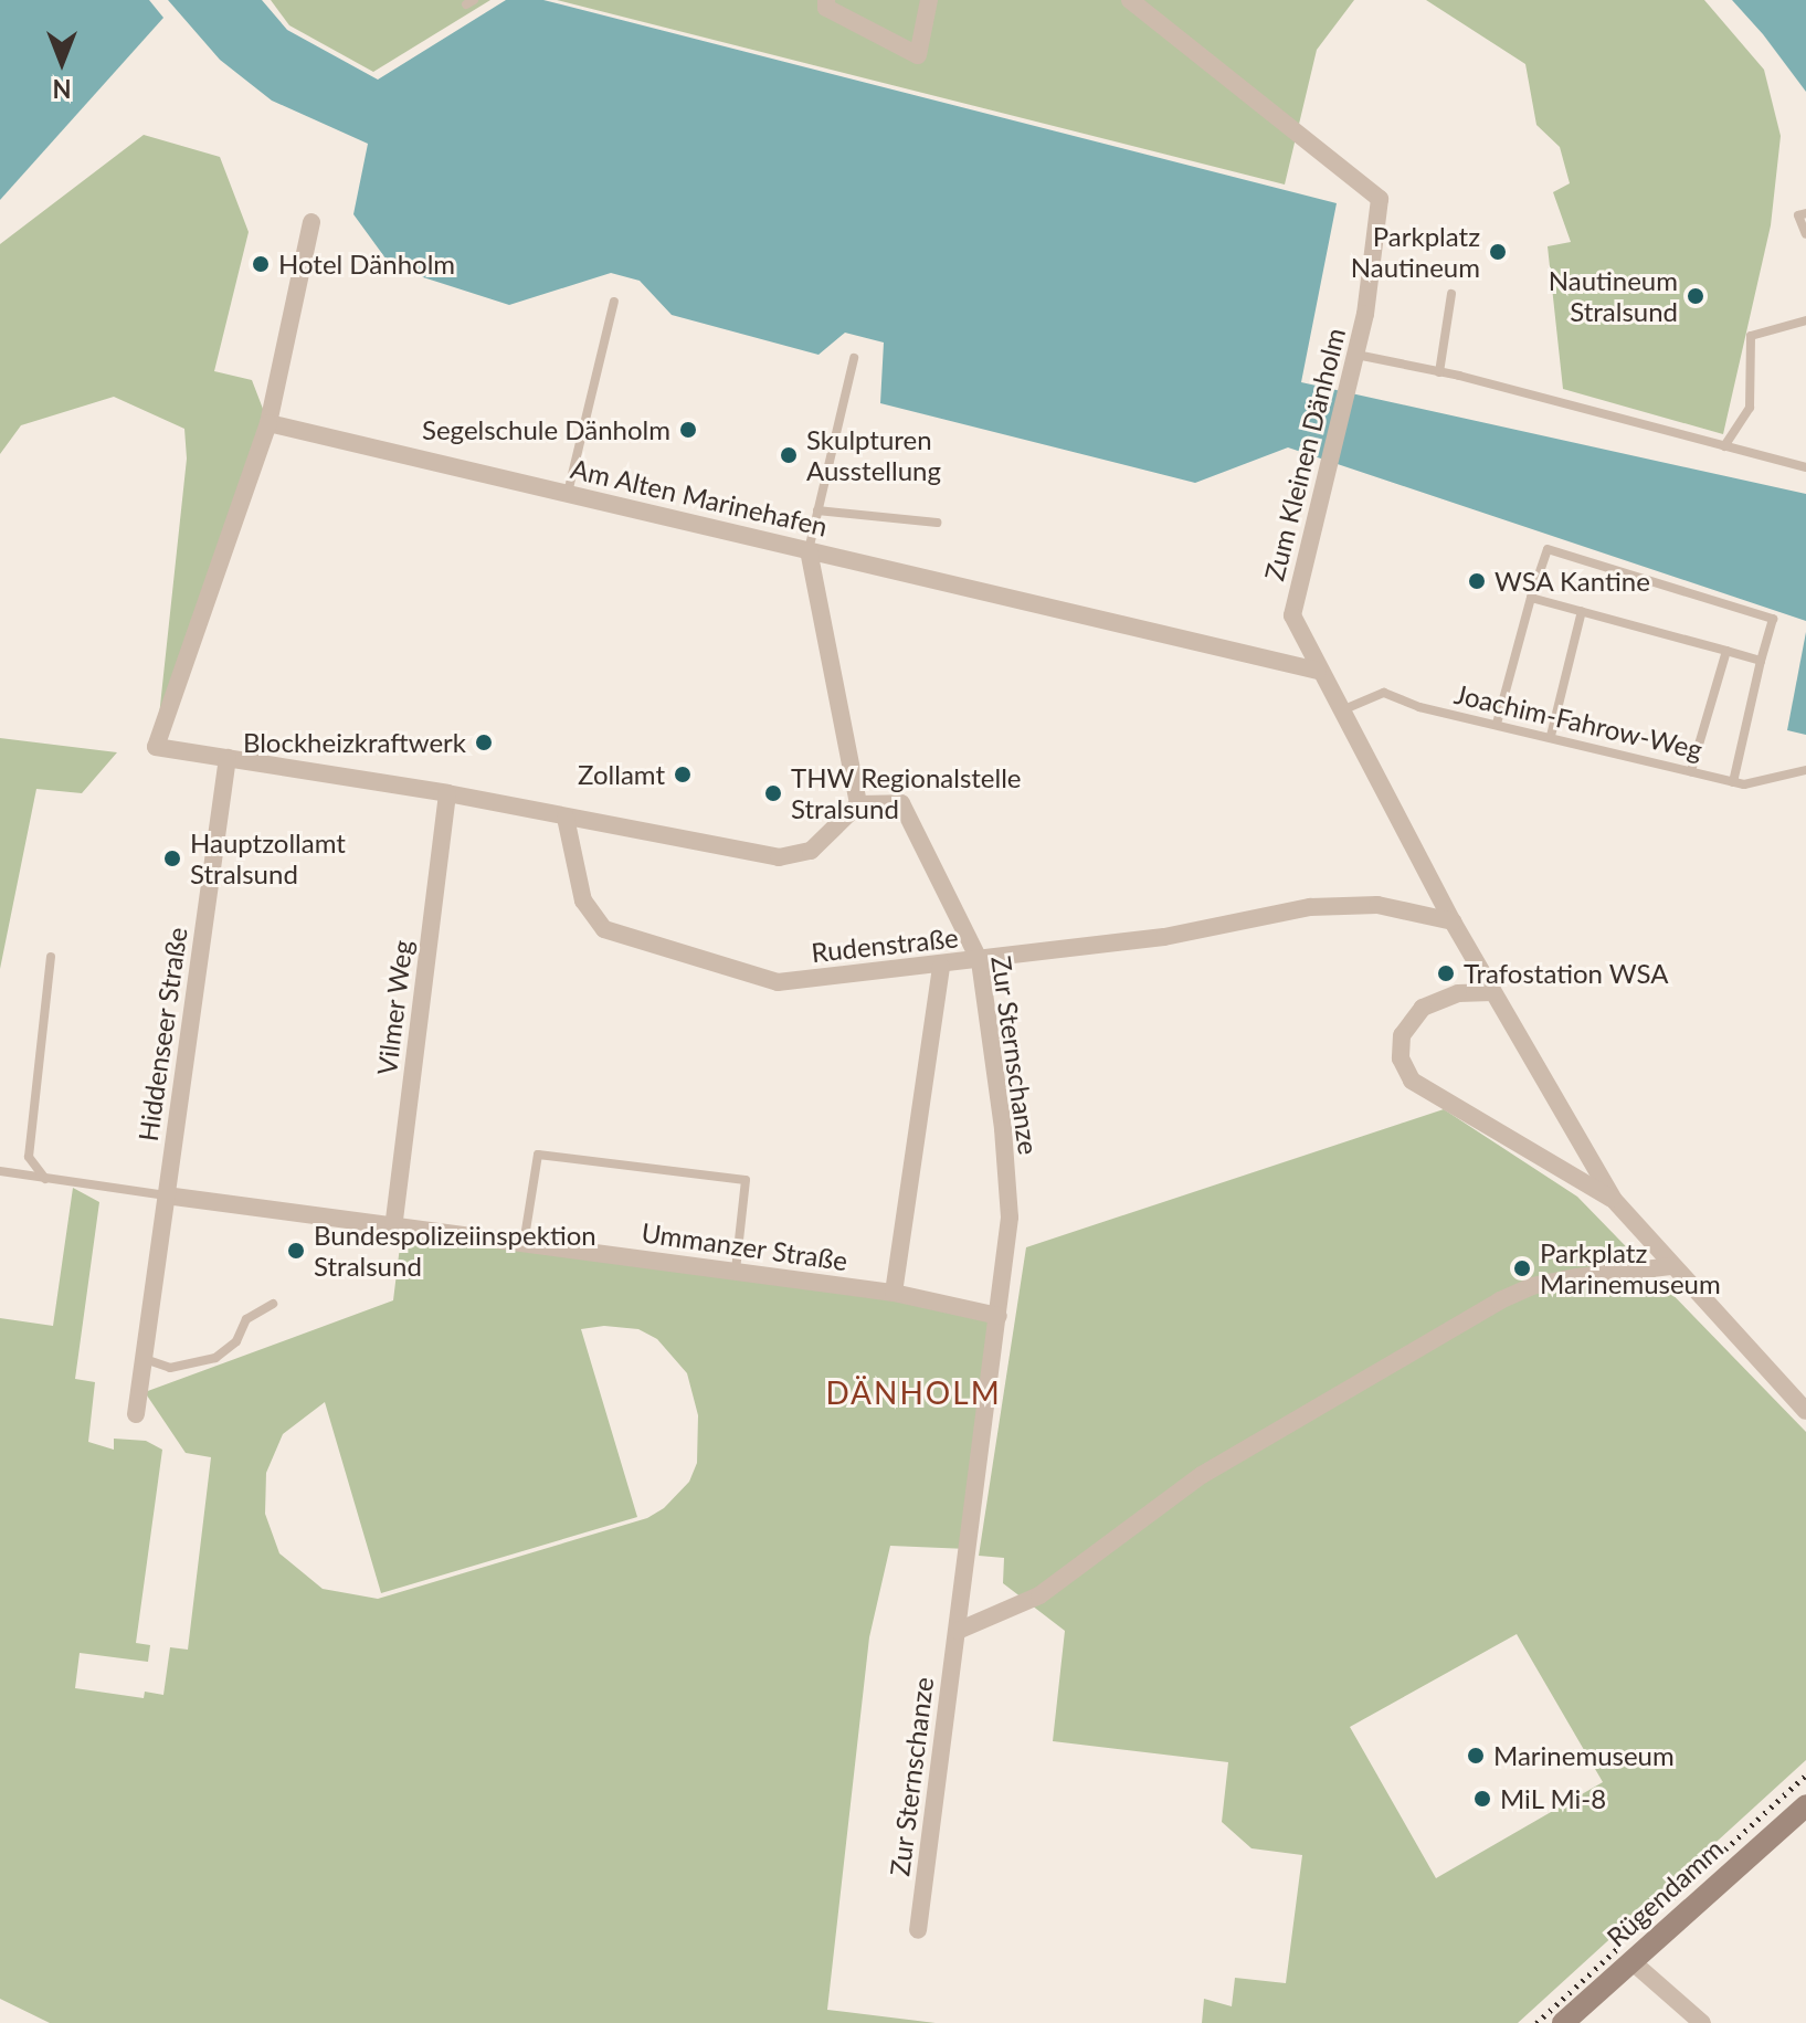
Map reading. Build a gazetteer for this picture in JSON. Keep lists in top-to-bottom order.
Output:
{
  "streets": {
    "main road": ["Rügendamm"],
    "street": [
      "Zum Kleinen Dänholm",
      "Am Alten Marinehafen",
      "Rudenstraße",
      "Vilmer Weg",
      "Hiddenseer Straße",
      "Zur Sternschanze",
      "Ummanzer Straße"
    ],
    "lane": ["Joachim-Fahrow-Weg"]
  },
  "crossings": [
    ["Zum Kleinen Dänholm", "Am Alten Marinehafen"],
    ["Zum Kleinen Dänholm", "Joachim-Fahrow-Weg"],
    ["Zum Kleinen Dänholm", "Rudenstraße"],
    ["Rudenstraße", "Zur Sternschanze"],
    ["Vilmer Weg", "Ummanzer Straße"],
    ["Hiddenseer Straße", "Ummanzer Straße"],
    ["Zur Sternschanze", "Ummanzer Straße"]
  ],
  "districts": ["DÄNHOLM"],
  "places": [
    "Parkplatz Nautineum",
    "Hotel Dänholm",
    "Nautineum Stralsund",
    "Segelschule Dänholm",
    "Skulpturen Ausstellung",
    "WSA Kantine",
    "Blockheizkraftwerk",
    "Zollamt",
    "THW Regionalstelle Stralsund",
    "Hauptzollamt Stralsund",
    "Trafostation WSA",
    "Bundespolizeiinspektion Stralsund",
    "Parkplatz Marinemuseum",
    "Marinemuseum",
    "MiL Mi-8"
  ],
  "north": "bottom"
}
